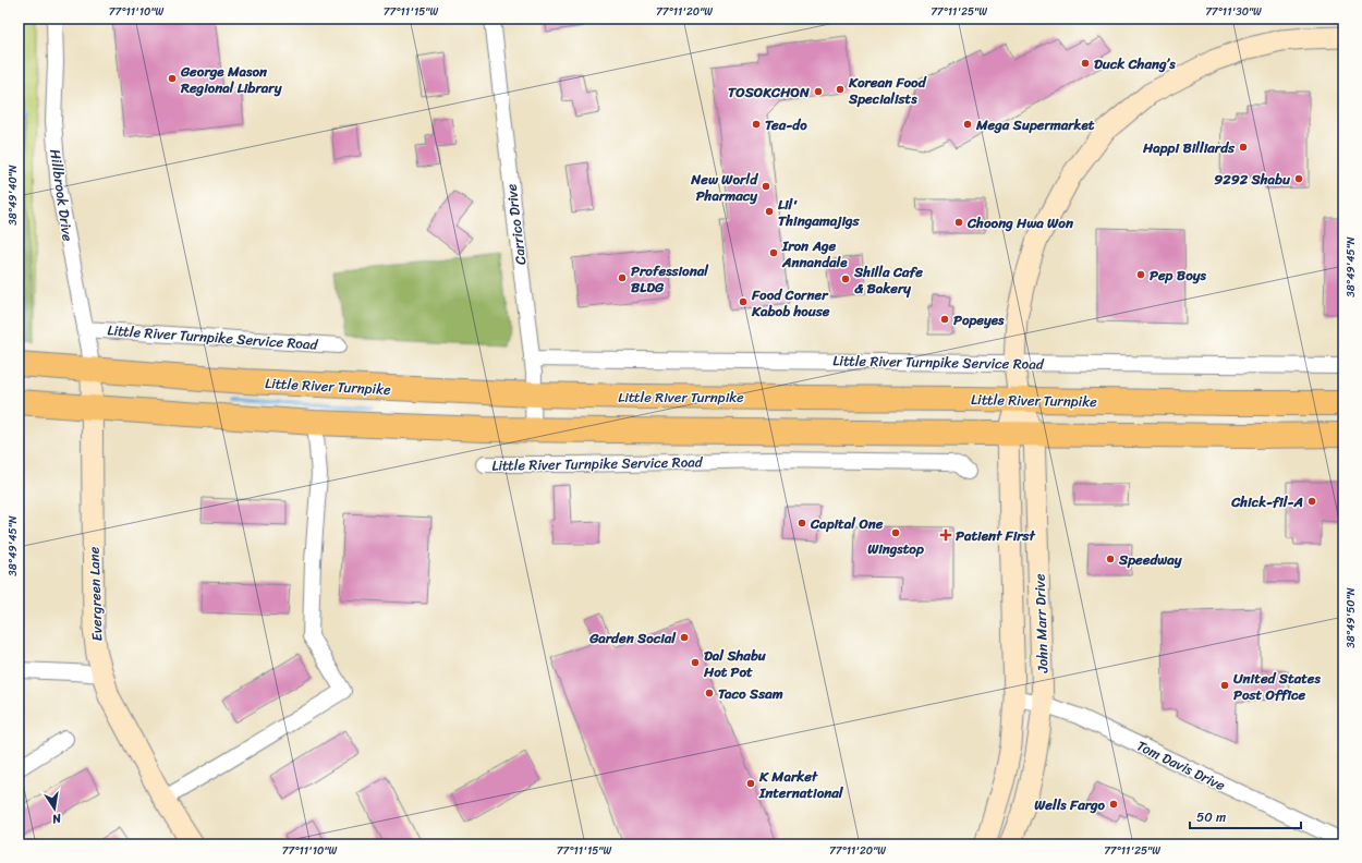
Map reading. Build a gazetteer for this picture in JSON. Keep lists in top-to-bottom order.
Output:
{
  "streets": {
    "main road": ["Little River Turnpike"],
    "street": [
      "Hillbrook Drive",
      "Carrico Drive",
      "Little River Turnpike Service Road",
      "Evergreen Lane",
      "John Marr Drive",
      "Tom Davis Drive"
    ]
  },
  "crossings": [
    ["Hillbrook Drive", "Little River Turnpike Service Road"],
    ["Hillbrook Drive", "Little River Turnpike"],
    ["Hillbrook Drive", "Evergreen Lane"],
    ["Carrico Drive", "Little River Turnpike Service Road"],
    ["Carrico Drive", "Little River Turnpike"],
    ["Little River Turnpike Service Road", "John Marr Drive"],
    ["Little River Turnpike", "Evergreen Lane"],
    ["Little River Turnpike", "John Marr Drive"],
    ["John Marr Drive", "Tom Davis Drive"]
  ],
  "places": {
    "other": [
      "Duck Chang’s",
      "George Mason Regional Library",
      "Korean Food Specialists",
      "TOSOKCHON",
      "Tea-do",
      "Mega Supermarket",
      "Happi Billiards",
      "9292 Shabu",
      "New World Pharmacy",
      "Lil' Thingamajigs",
      "Choong Hwa Won",
      "Iron Age Annandale",
      "Pep Boys",
      "Professional BLDG",
      "Shilla Cafe & Bakery",
      "Food Corner Kabob house",
      "Popeyes",
      "Chick-fil-A",
      "Capital One",
      "Wingstop",
      "Speedway",
      "Garden Social",
      "Dal Shabu Hot Pot",
      "United States Post Office",
      "Taco Ssam",
      "K Market International",
      "Wells Fargo"
    ],
    "health": ["Patient First"]
  },
  "scale_bar": "50 m",
  "north": "bottom",
  "coordinates": [
    "77°11'10\"W",
    "77°11'15\"W",
    "77°11'20\"W",
    "77°11'25\"W",
    "77°11'30\"W",
    "38°49'40\"N",
    "38°49'45\"N",
    "38°49'50\"N"
  ]
}
